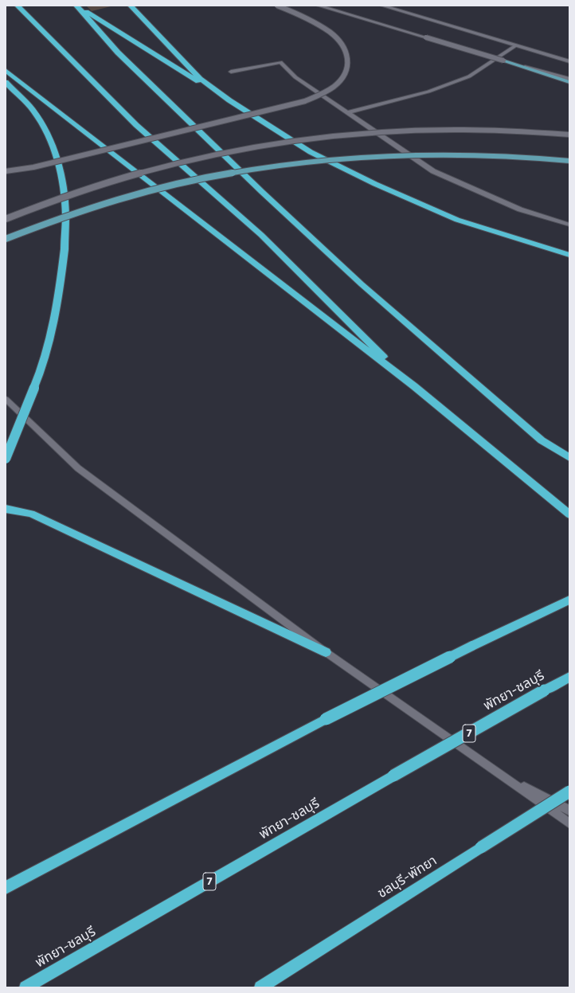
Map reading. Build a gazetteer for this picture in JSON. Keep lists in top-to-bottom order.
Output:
{
  "streets": {
    "highway": ["พัทยา-ชลบุรี", "7", "ชลบุรี-พัทยา"]
  }
}
